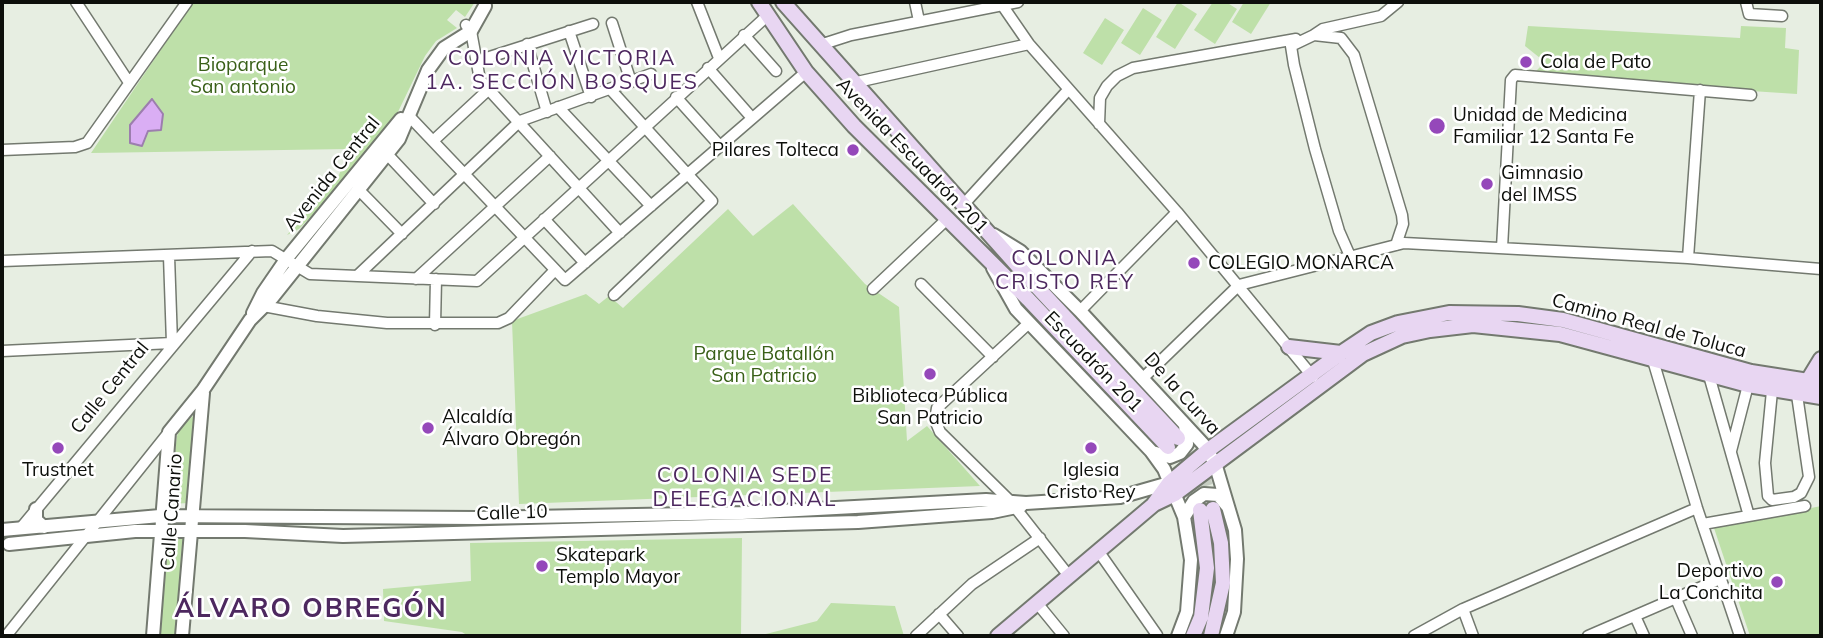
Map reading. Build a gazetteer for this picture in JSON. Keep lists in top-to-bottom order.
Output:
{
  "streets": {
    "main road": ["Avenida Escuadrón 201", "Camino Real de Toluca"],
    "street": [
      "Avenida Central",
      "Escuadrón 201",
      "Calle Central",
      "De la Curva",
      "Calle Canario",
      "Calle 10"
    ]
  },
  "crossings": [
    ["Avenida Escuadrón 201", "Escuadrón 201"],
    ["Avenida Escuadrón 201", "De la Curva"],
    ["Avenida Central", "Calle Canario"],
    ["Avenida Central", "Calle 10"],
    ["Camino Real de Toluca", "Escuadrón 201"],
    ["Camino Real de Toluca", "De la Curva"],
    ["Camino Real de Toluca", "Calle 10"],
    ["Escuadrón 201", "Calle 10"],
    ["Calle Central", "Calle 10"],
    ["Calle Canario", "Calle 10"]
  ],
  "districts": [
    "COLONIA VICTORIA 1A. SECCIÓN BOSQUES",
    "COLONIA CRISTO REY",
    "COLONIA SEDE DELEGACIONAL",
    "ÁLVARO OBREGÓN"
  ],
  "parks": ["Bioparque San antonio", "Parque Batallón San Patricio"],
  "places": [
    "Cola de Pato",
    "Unidad de Medicina Familiar 12 Santa Fe",
    "Pilares Tolteca",
    "Gimnasio del IMSS",
    "COLEGIO MONARCA",
    "Biblioteca Pública San Patricio",
    "Alcaldía Álvaro Obregón",
    "Trustnet",
    "Iglesia Cristo Rey",
    "Skatepark Templo Mayor",
    "Deportivo La Conchita"
  ]
}
